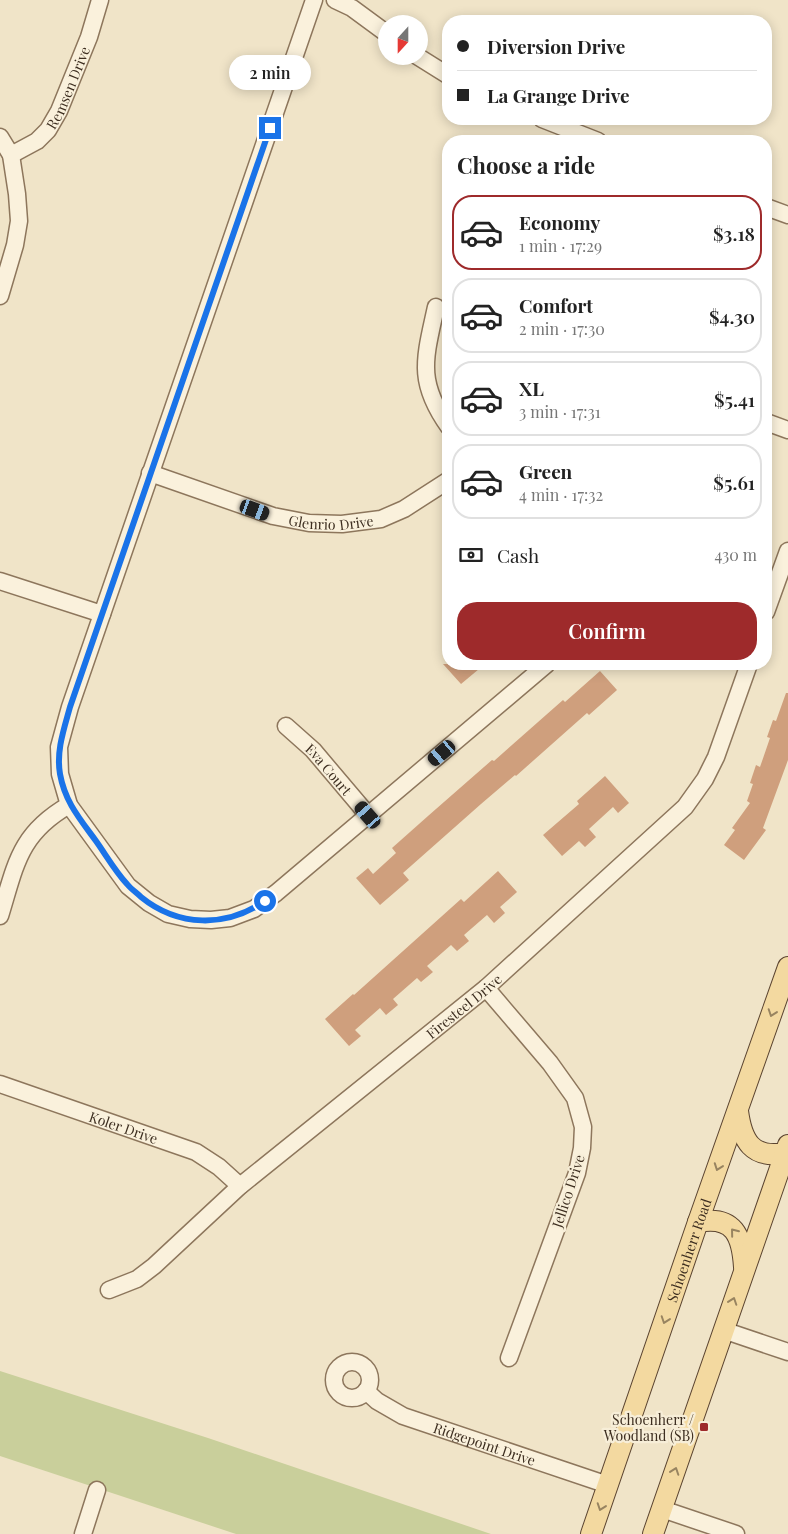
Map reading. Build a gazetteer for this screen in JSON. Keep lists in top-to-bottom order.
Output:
{
  "streets": {
    "main road": ["Schoenherr Road"],
    "street": [
      "Remsen Drive",
      "Glenrio Drive",
      "Eva Court",
      "Firesteel Drive",
      "Koler Drive",
      "Jellico Drive",
      "Ridgepoint Drive"
    ]
  },
  "crossings": [
    ["Firesteel Drive", "Koler Drive"],
    ["Firesteel Drive", "Jellico Drive"],
    ["Schoenherr Road", "Ridgepoint Drive"]
  ],
  "places": {
    "transit": ["Schoenherr / Woodland (SB)"]
  },
  "north": "bottom",
  "page": {
    "banner": ["Diversion Drive", "La Grange Drive"],
    "bubble": "2 min",
    "heading": "Choose a ride",
    "list": [
      {
        "name": "Economy",
        "note": "1 min · 17:29",
        "value": "$3.18"
      },
      {
        "name": "Comfort",
        "note": "2 min · 17:30",
        "value": "$4.30"
      },
      {
        "name": "XL",
        "note": "3 min · 17:31",
        "value": "$5.41"
      },
      {
        "name": "Green",
        "note": "4 min · 17:32",
        "value": "$5.61"
      }
    ],
    "pay": ["Cash", "430 m"],
    "buttons": "Confirm"
  }
}
